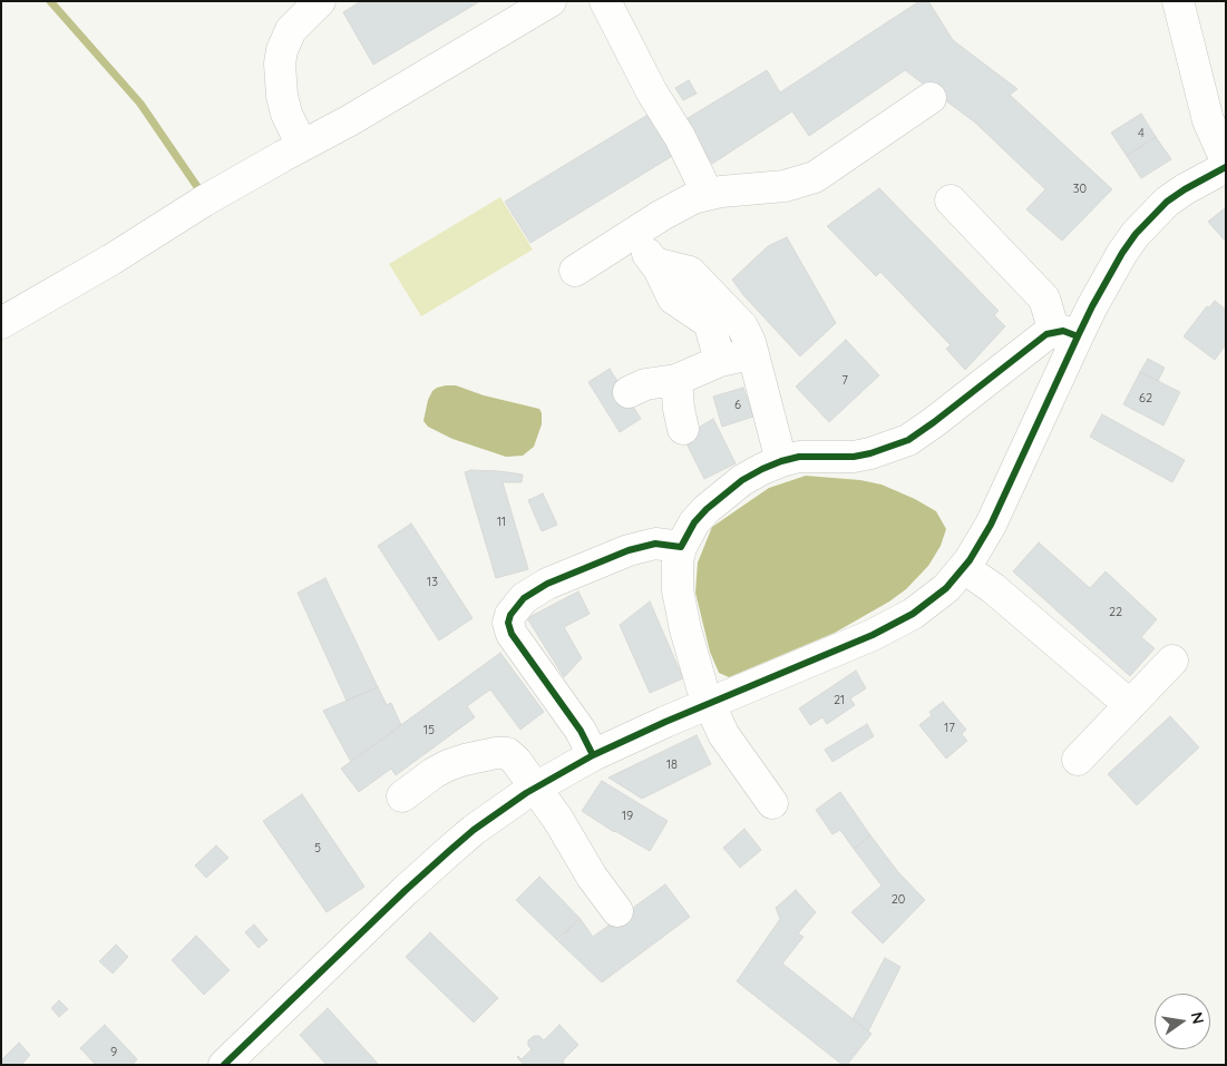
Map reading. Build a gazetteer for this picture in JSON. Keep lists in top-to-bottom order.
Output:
{
  "house_numbers": [
    "4",
    "30",
    "7",
    "62",
    "6",
    "11",
    "13",
    "22",
    "21",
    "17",
    "15",
    "18",
    "19",
    "5",
    "20",
    "9"
  ],
  "north": "right"
}
